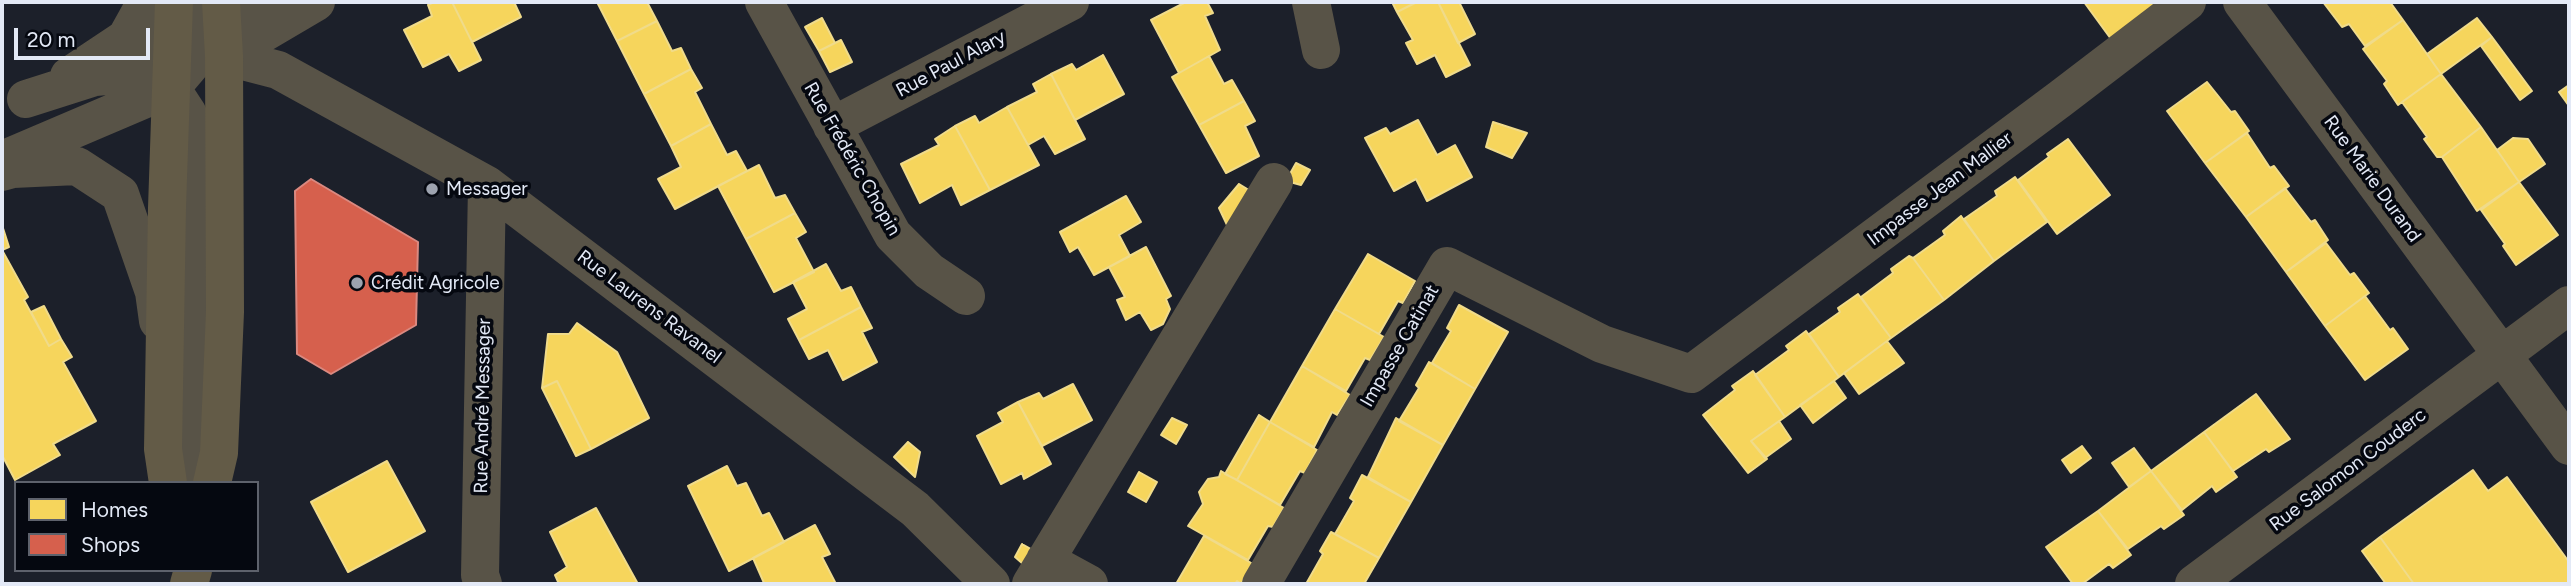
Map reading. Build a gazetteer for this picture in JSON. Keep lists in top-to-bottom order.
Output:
{
  "streets": {
    "street": [
      "Rue Paul Alary",
      "Rue Frédéric Chopin",
      "Rue Marie Durand",
      "Impasse Jean Mallier",
      "Rue Laurens Ravanel",
      "Impasse Catinat",
      "Rue André Messager",
      "Rue Salomon Couderc"
    ]
  },
  "crossings": [
    ["Rue Paul Alary", "Rue Frédéric Chopin"],
    ["Rue Marie Durand", "Rue Salomon Couderc"],
    ["Impasse Jean Mallier", "Impasse Catinat"],
    ["Rue Laurens Ravanel", "Rue André Messager"]
  ],
  "places": ["Messager", "Crédit Agricole"],
  "legend": ["Homes", "Shops"],
  "scale_bar": "20 m"
}
